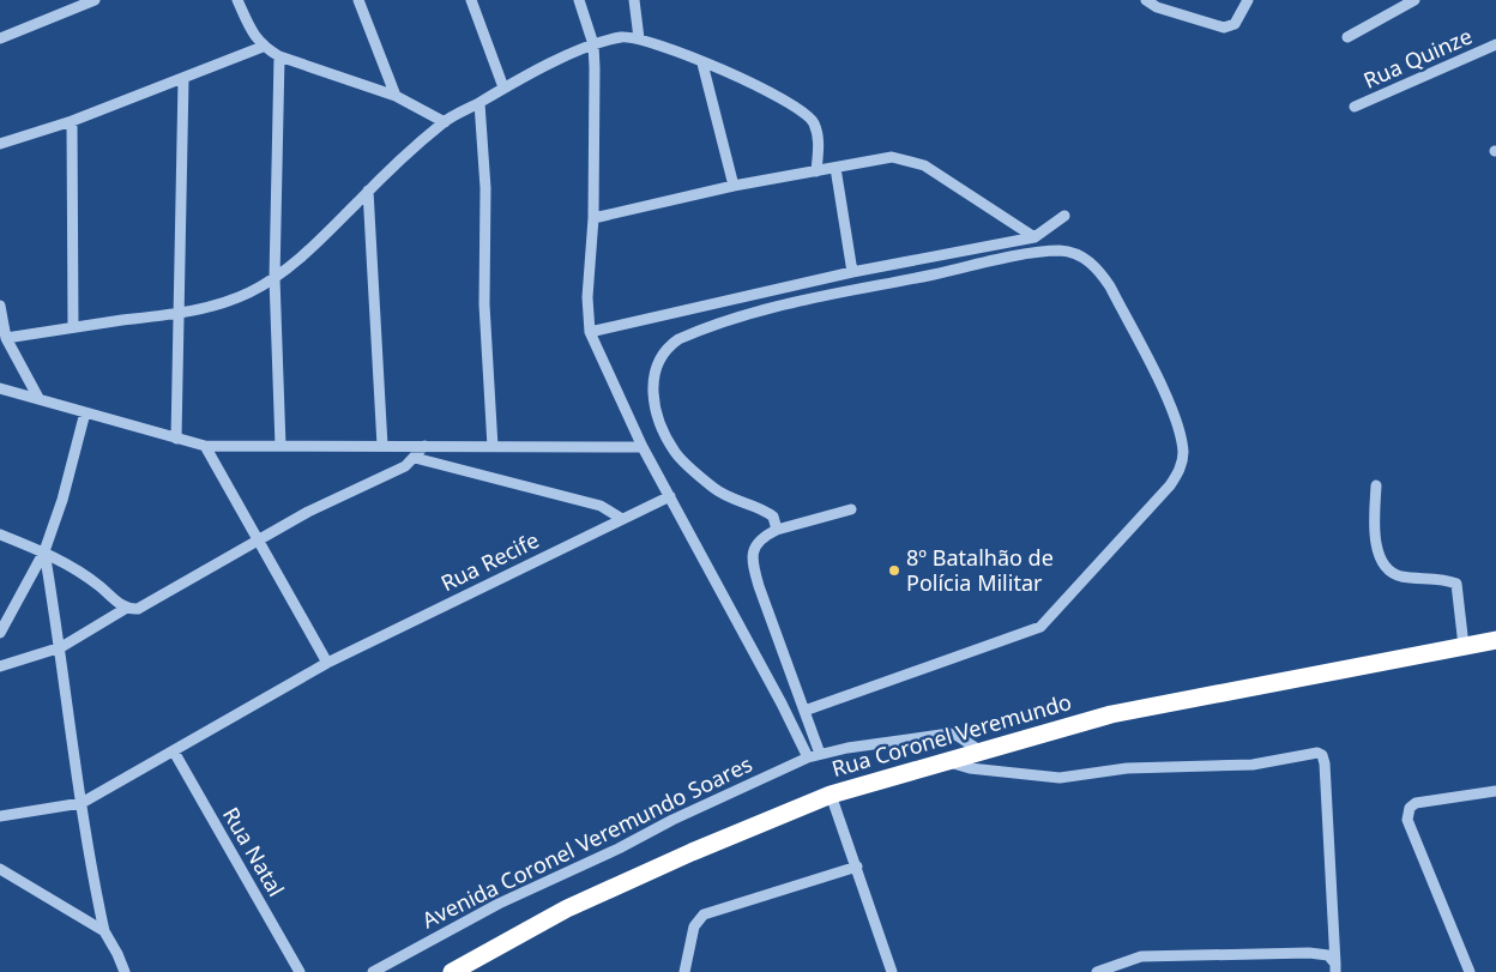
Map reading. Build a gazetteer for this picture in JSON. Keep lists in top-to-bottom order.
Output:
{
  "streets": {
    "highway": ["Rua Coronel Veremundo"],
    "street": [
      "Rua Quinze",
      "Rua Recife",
      "Avenida Coronel Veremundo Soares",
      "Rua Natal"
    ]
  },
  "crossings": [
    ["Rua Recife", "Rua Natal"],
    ["Rua Coronel Veremundo", "Avenida Coronel Veremundo Soares"]
  ],
  "places": ["8º Batalhão de Polícia Militar"]
}
